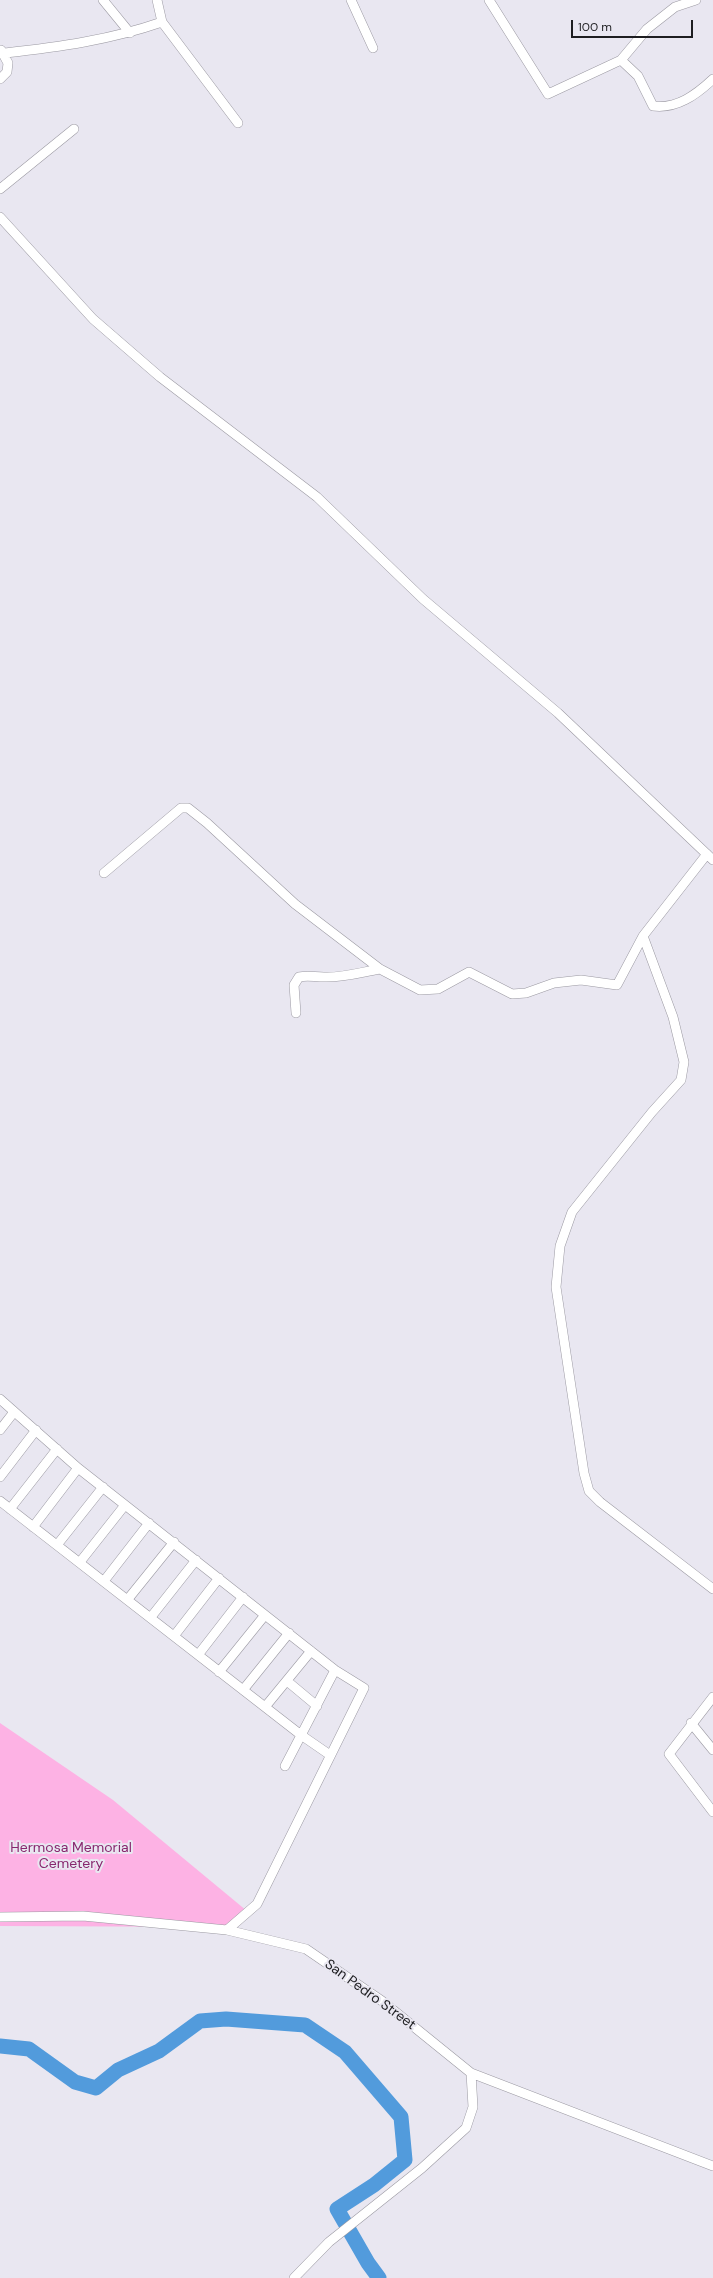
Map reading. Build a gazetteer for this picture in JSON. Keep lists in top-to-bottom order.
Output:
{
  "streets": {
    "street": ["San Pedro Street"]
  },
  "parks": ["Hermosa Memorial Cemetery"],
  "scale_bar": "100 m"
}
